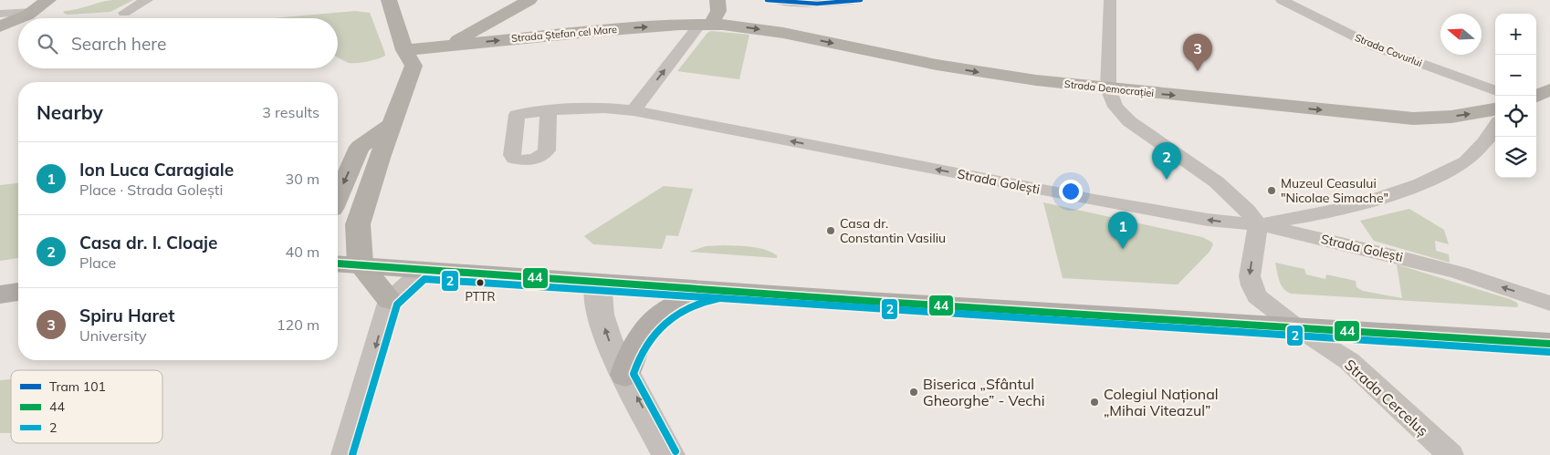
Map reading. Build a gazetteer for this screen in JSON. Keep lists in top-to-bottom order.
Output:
{
  "streets": {
    "main road": ["Strada Ștefan cel Mare", "Strada Democrației"],
    "street": ["Strada Covurlui", "Strada Golești", "Strada Cerceluș"]
  },
  "crossings": [
    ["Strada Ștefan cel Mare", "Strada Democrației"],
    ["Strada Golești", "Strada Cerceluș"]
  ],
  "one_way": ["Strada Golești"],
  "places": [
    "Muzeul Ceasului \"Nicolae Simache\"",
    "Casa dr. Constantin Vasiliu",
    "PTTR",
    "Biserica „Sfântul Gheorghe” - Vechi",
    "Colegiul Național „Mihai Viteazul”"
  ],
  "lines": ["tram line 101", "transit line 44", "transit line 2"],
  "legend": ["Tram 101", "44", "2"],
  "north": "left",
  "page": {
    "map_buttons": ["+", "−"],
    "search": "Search here",
    "pins": ["3", "2", "1"],
    "heading": ["Nearby", "3 results"],
    "list": [
      {
        "mark": "1",
        "name": "Ion Luca Caragiale",
        "note": "Place · Strada Golești",
        "value": "30 m"
      },
      {
        "mark": "2",
        "name": "Casa dr. I. Cloaje",
        "note": "Place",
        "value": "40 m"
      },
      {
        "mark": "3",
        "name": "Spiru Haret",
        "note": "University",
        "value": "120 m"
      }
    ]
  }
}
